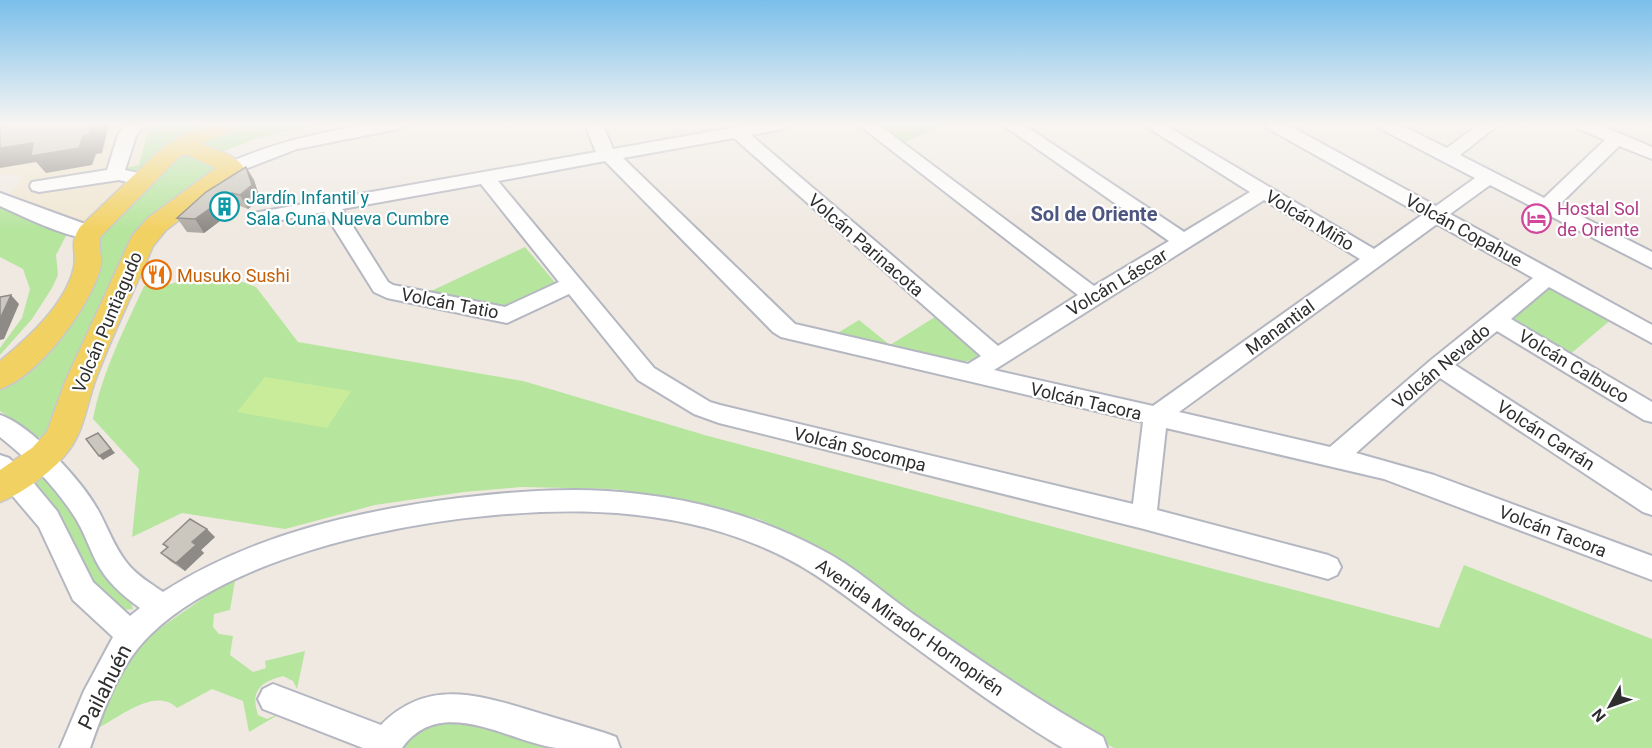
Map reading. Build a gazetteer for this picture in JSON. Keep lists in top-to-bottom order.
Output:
{
  "streets": {
    "main road": ["Volcán Puntiagudo"],
    "street": [
      "Volcán Miño",
      "Volcán Copahue",
      "Volcán Parinacota",
      "Volcán Láscar",
      "Volcán Tatio",
      "Manantial",
      "Volcán Nevado",
      "Volcán Calbuco",
      "Volcán Tacora",
      "Volcán Carrán",
      "Volcán Socompa",
      "Avenida Mirador Hornopirén",
      "Pailahuén"
    ]
  },
  "crossings": [
    ["Volcán Miño", "Volcán Láscar"],
    ["Volcán Miño", "Manantial"],
    ["Volcán Copahue", "Manantial"],
    ["Volcán Copahue", "Volcán Nevado"],
    ["Volcán Parinacota", "Volcán Láscar"],
    ["Volcán Láscar", "Volcán Tacora"],
    ["Volcán Tatio", "Volcán Socompa"],
    ["Manantial", "Volcán Tacora"],
    ["Volcán Nevado", "Volcán Calbuco"],
    ["Volcán Nevado", "Volcán Tacora"],
    ["Volcán Nevado", "Volcán Carrán"],
    ["Avenida Mirador Hornopirén", "Pailahuén"]
  ],
  "districts": ["Sol de Oriente"],
  "places": {
    "building": ["Jardín Infantil y Sala Cuna Nueva Cumbre"],
    "hotel": ["Hostal Sol de Oriente"],
    "restaurant": ["Musuko Sushi"]
  },
  "north": "bottom left"
}
